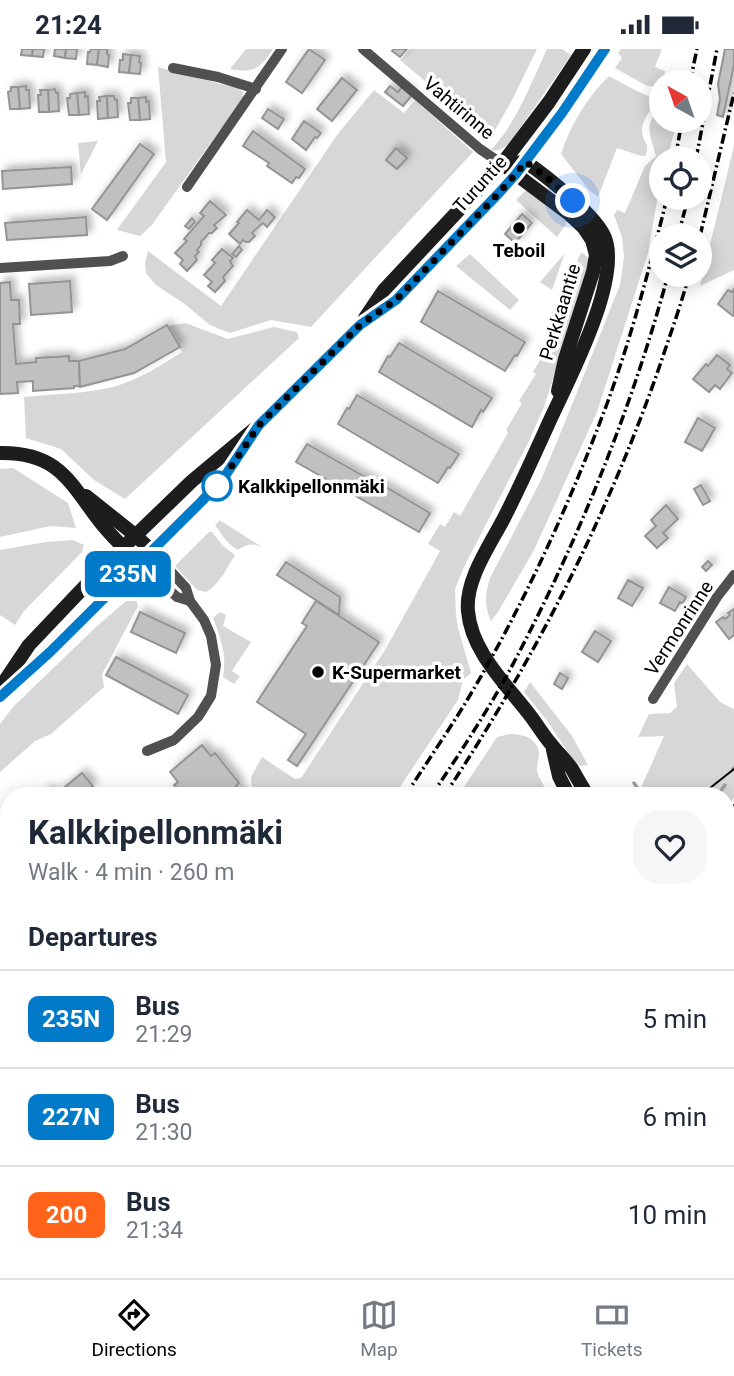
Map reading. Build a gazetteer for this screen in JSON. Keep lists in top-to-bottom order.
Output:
{
  "streets": {
    "main road": ["Turuntie", "Perkkaantie"],
    "street": ["Vahtirinne", "Vermonrinne"]
  },
  "crossings": [
    ["Vahtirinne", "Turuntie"],
    ["Vahtirinne", "Perkkaantie"],
    ["Turuntie", "Perkkaantie"]
  ],
  "places": ["Teboil", "Kalkkipellonmäki", "K-Supermarket"],
  "lines": ["bus line 235N"],
  "north": "top left",
  "page": {
    "status": "21:24",
    "on_map": "235N",
    "heading": [
      ["Kalkkipellonmäki", "Walk · 4 min · 260 m"],
      "Departures"
    ],
    "list": [
      {
        "mark": "235N",
        "name": "Bus",
        "note": "21:29",
        "value": "5 min"
      },
      {
        "mark": "227N",
        "name": "Bus",
        "note": "21:30",
        "value": "6 min"
      },
      {
        "mark": "200",
        "name": "Bus",
        "note": "21:34",
        "value": "10 min"
      }
    ],
    "tabs": ["Directions", "Map", "Tickets"]
  }
}
